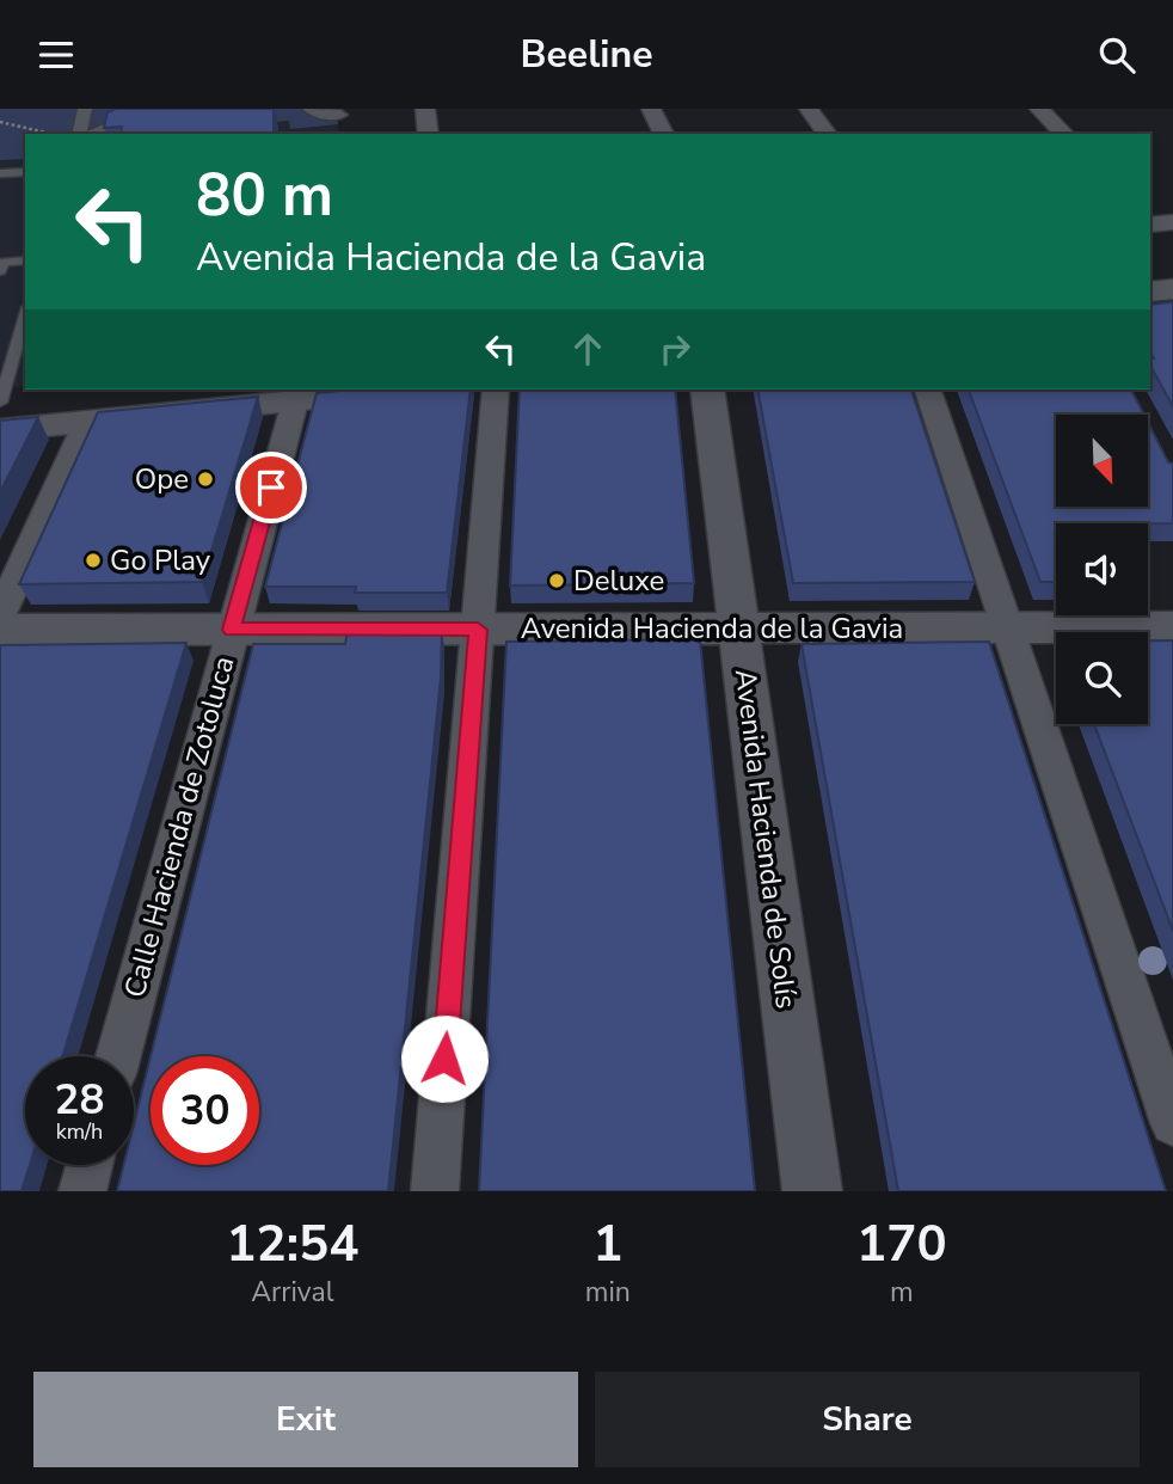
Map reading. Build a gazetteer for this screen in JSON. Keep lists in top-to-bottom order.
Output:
{
  "streets": {
    "street": ["Avenida Hacienda de la Gavia", "Calle Hacienda de Zotoluca", "Avenida Hacienda de Solís"]
  },
  "crossings": [
    ["Avenida Hacienda de la Gavia", "Calle Hacienda de Zotoluca"],
    ["Avenida Hacienda de la Gavia", "Avenida Hacienda de Solís"]
  ],
  "places": ["Ope", "Go Play", "Deluxe"],
  "north": "bottom right",
  "page": {
    "header": "Beeline",
    "turn": ["80 m", "Avenida Hacienda de la Gavia"],
    "speed": "28 km/h",
    "limit": "30",
    "eta": [
      "12:54",
      "Arrival",
      "1",
      "min",
      "170",
      "m"
    ],
    "buttons": ["Exit", "Share"]
  }
}
